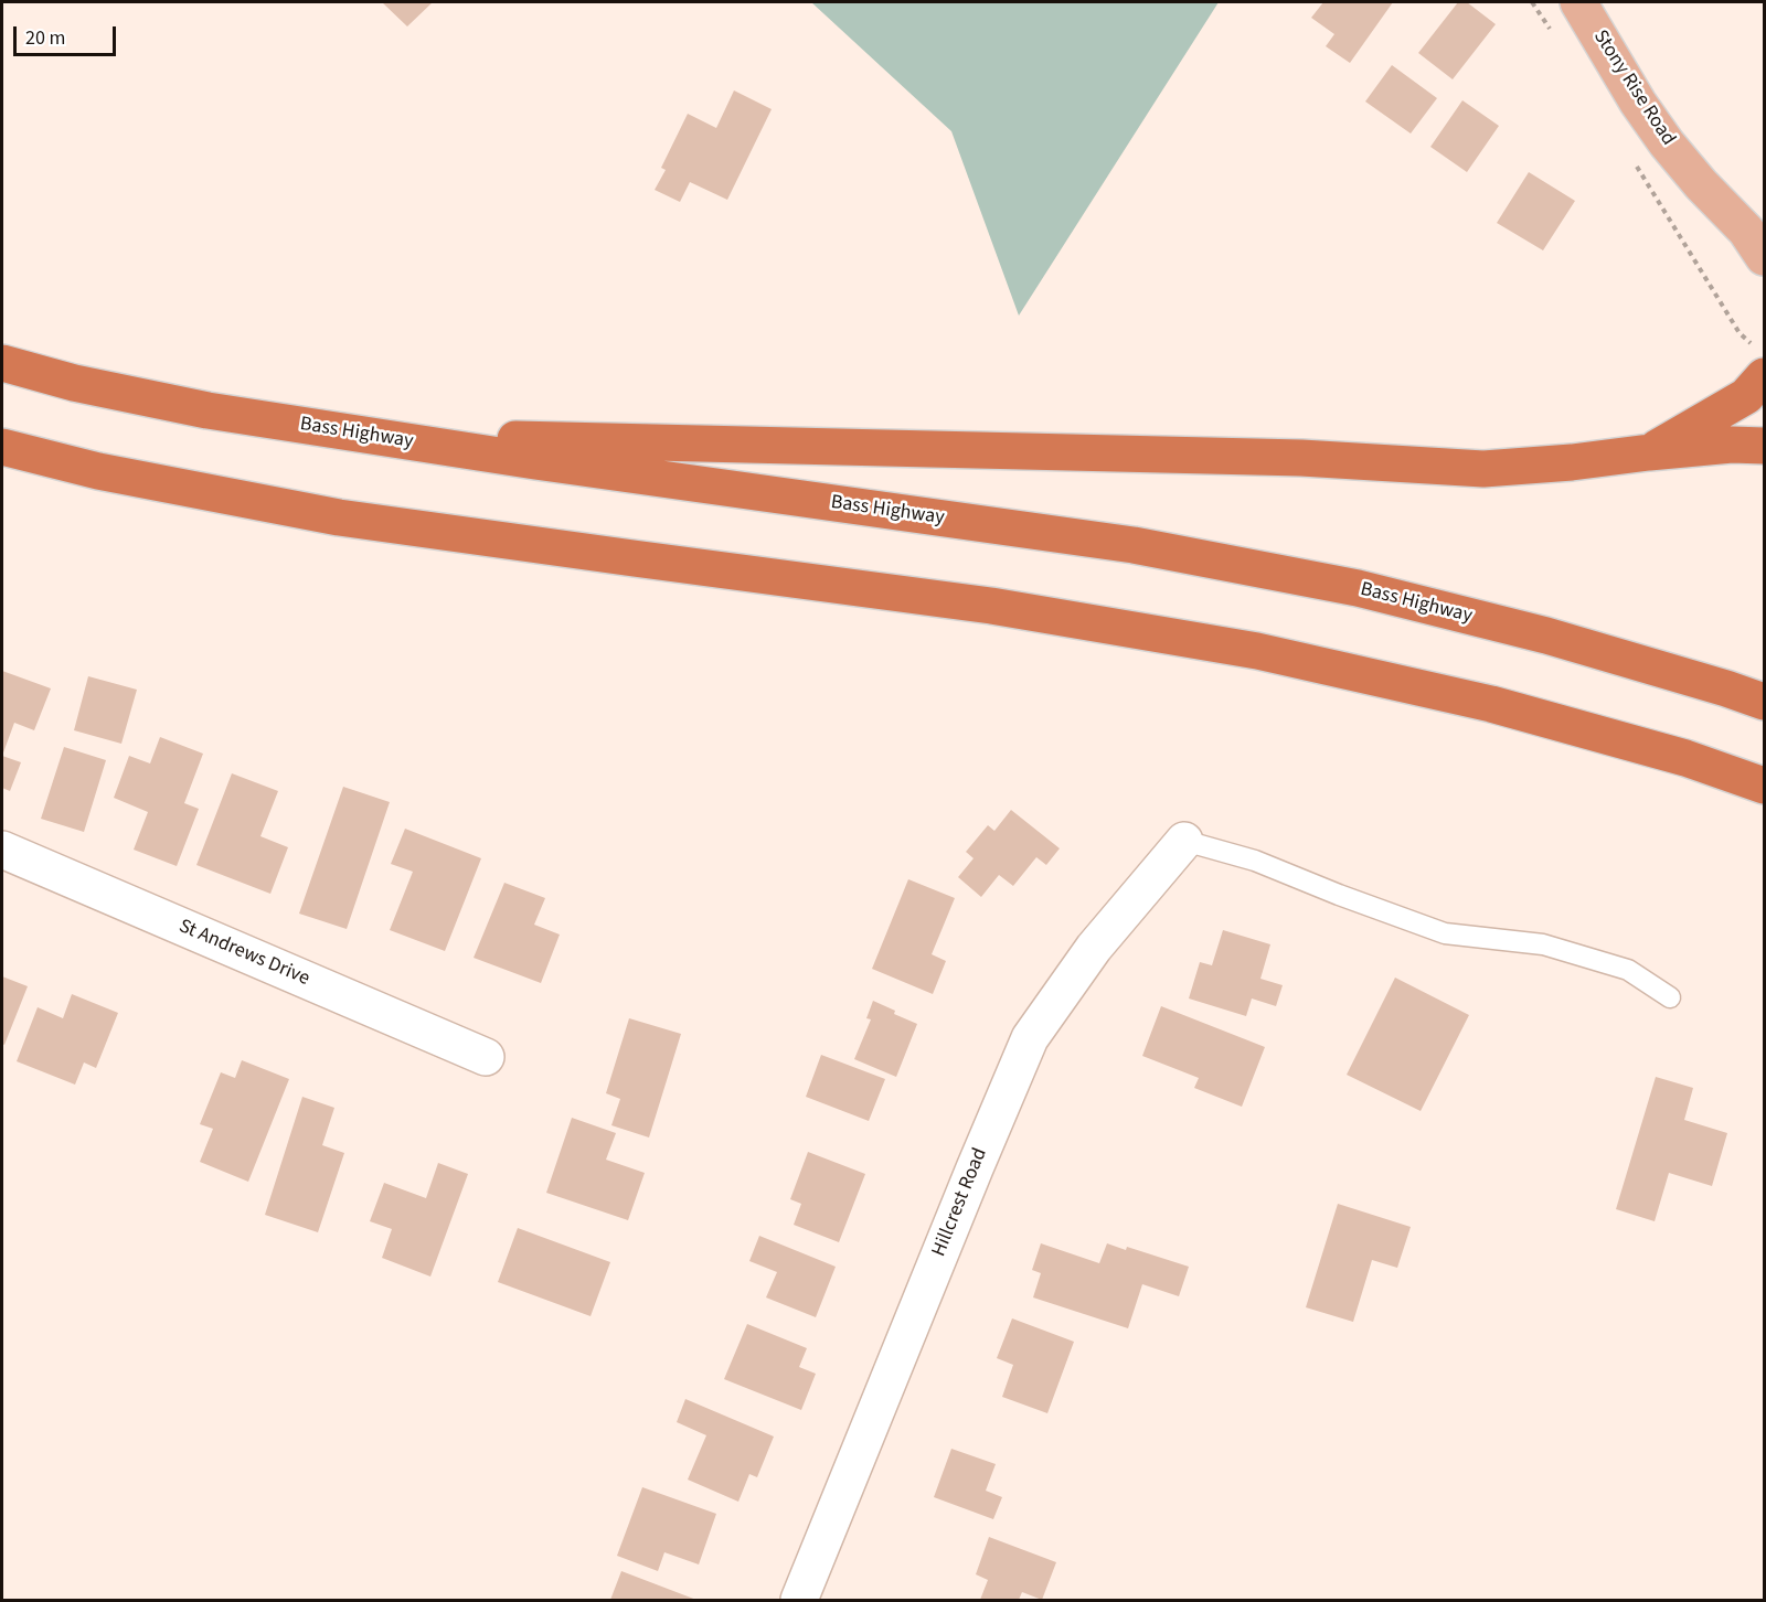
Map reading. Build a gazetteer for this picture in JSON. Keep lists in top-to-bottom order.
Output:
{
  "streets": {
    "highway": ["Bass Highway"],
    "main road": ["Stony Rise Road"],
    "street": ["St Andrews Drive", "Hillcrest Road"]
  },
  "scale_bar": "20 m"
}
